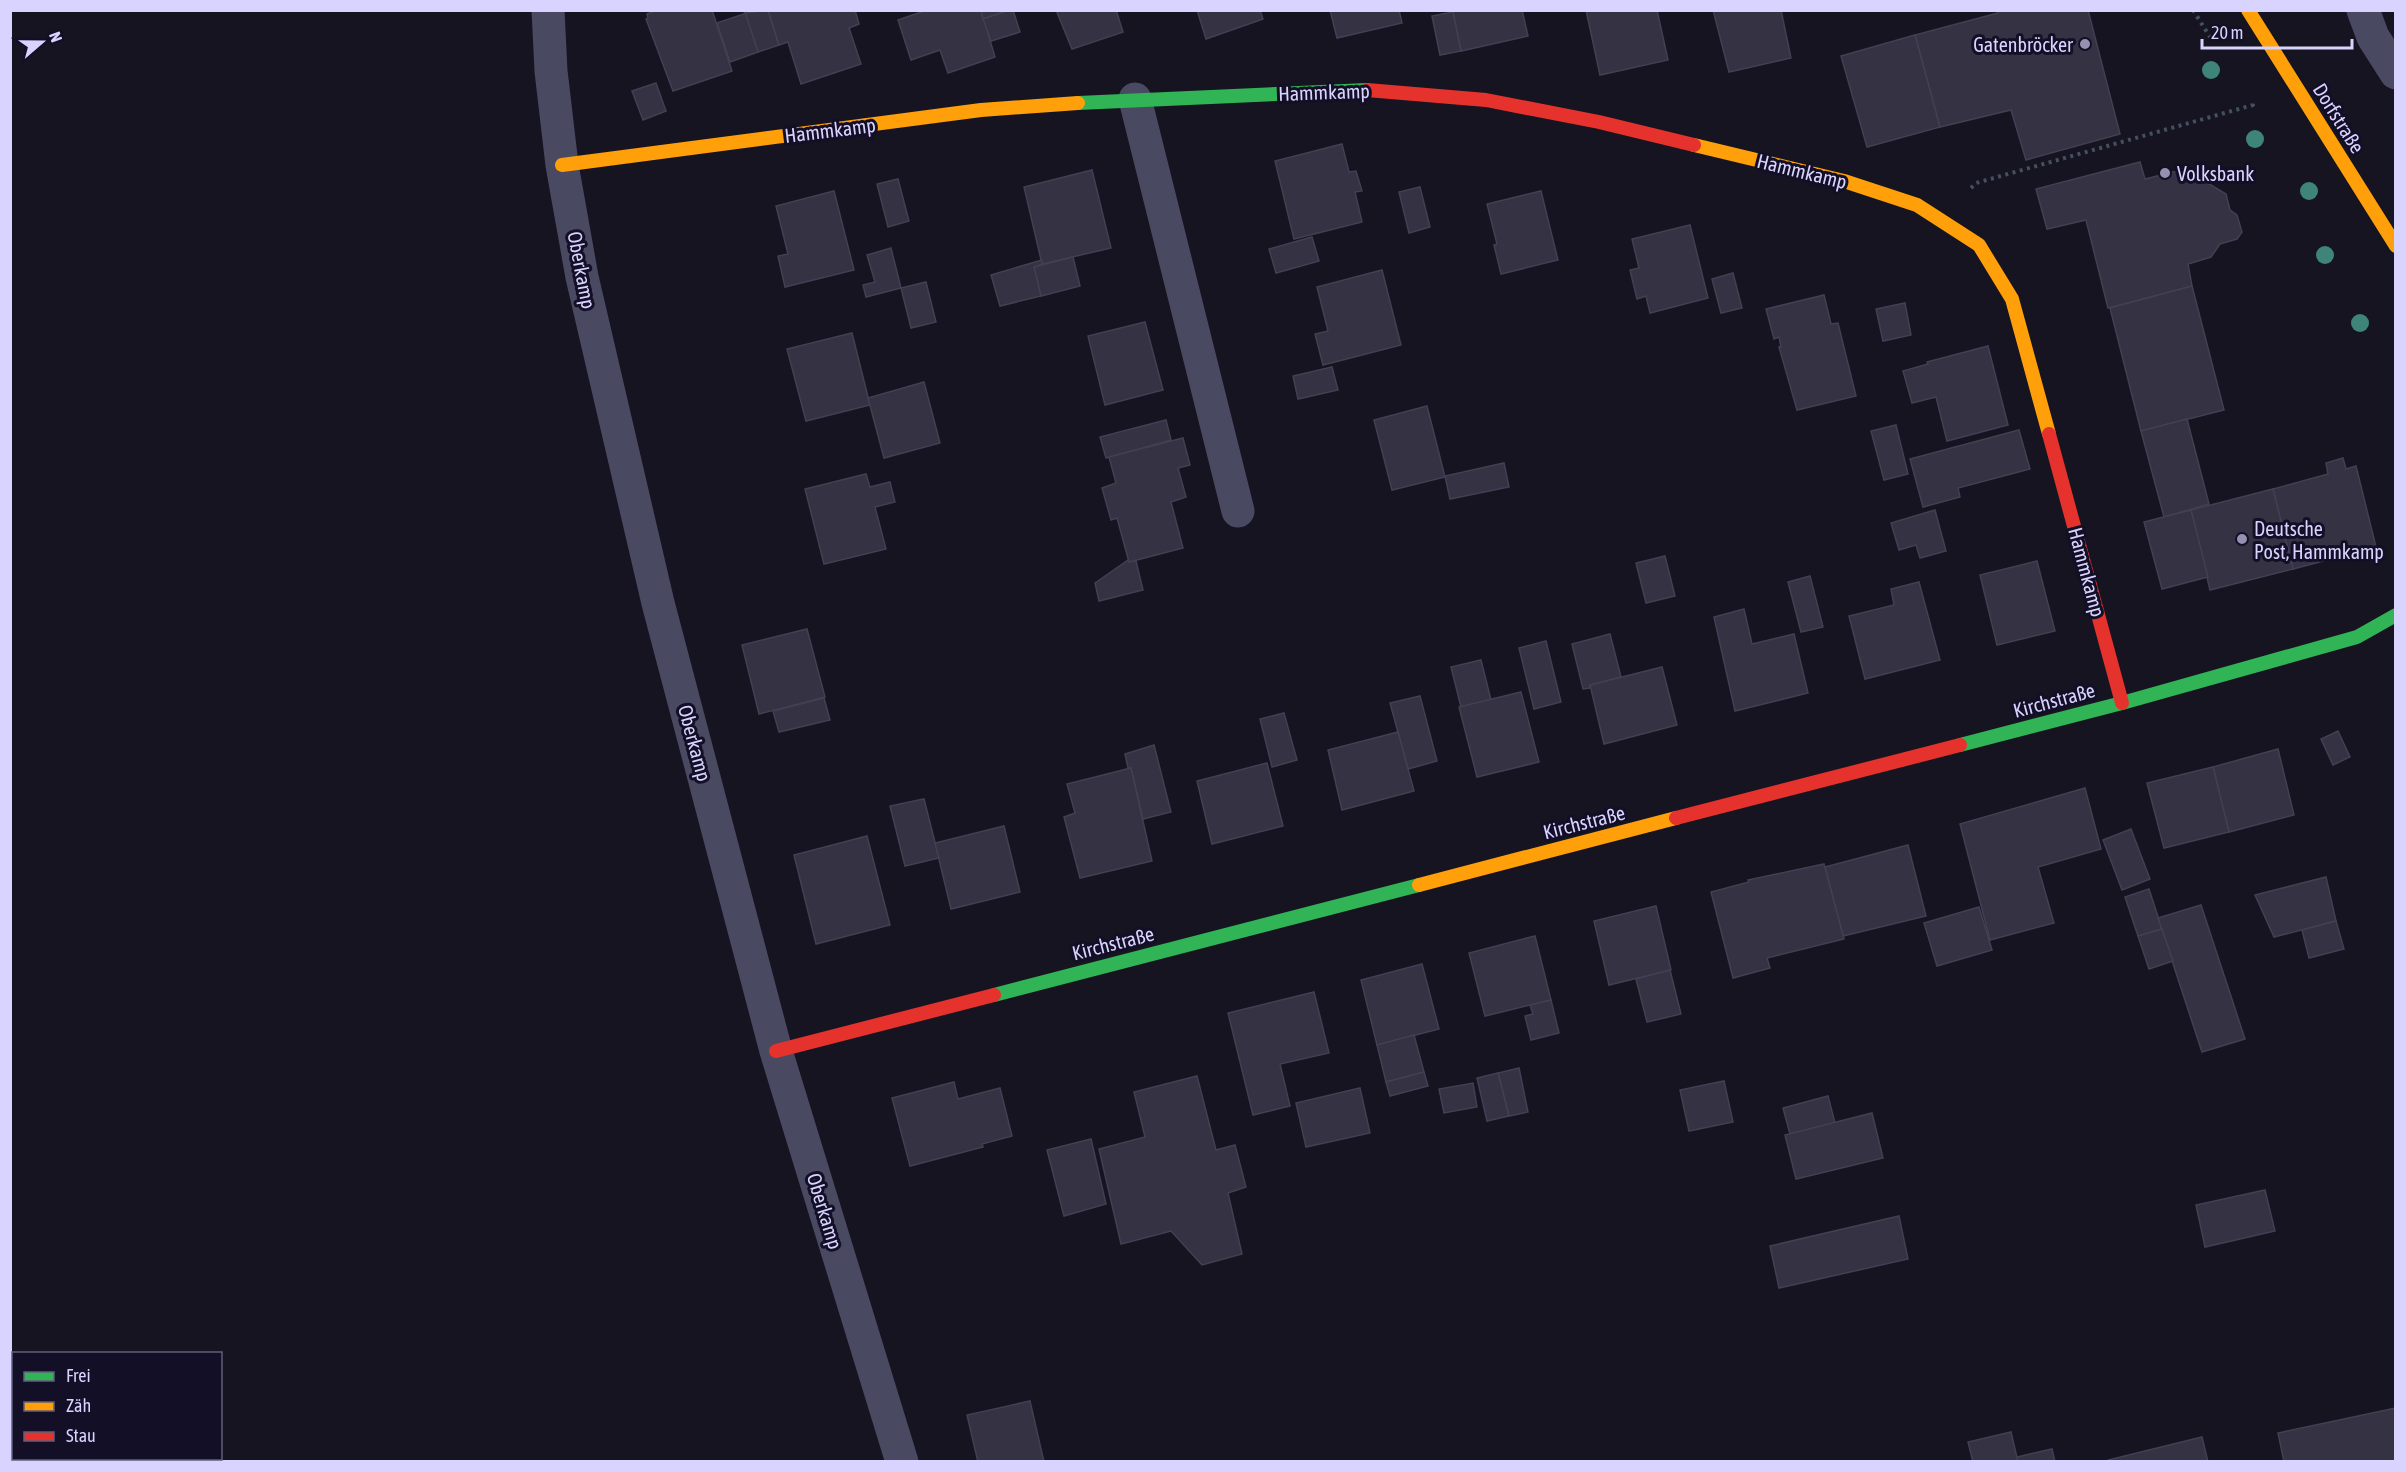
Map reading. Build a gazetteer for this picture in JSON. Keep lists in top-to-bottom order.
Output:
{
  "streets": {
    "street": [
      "Hammkamp",
      "Dorfstraße",
      "Oberkamp",
      "Kirchstraße"
    ]
  },
  "crossings": [
    ["Hammkamp", "Oberkamp"],
    ["Hammkamp", "Kirchstraße"],
    ["Oberkamp", "Kirchstraße"]
  ],
  "places": ["Gatenbröcker", "Volksbank", "Deutsche Post, Hammkamp"],
  "legend": ["Frei", "Zäh", "Stau"],
  "scale_bar": "20 m",
  "north": "right"
}
